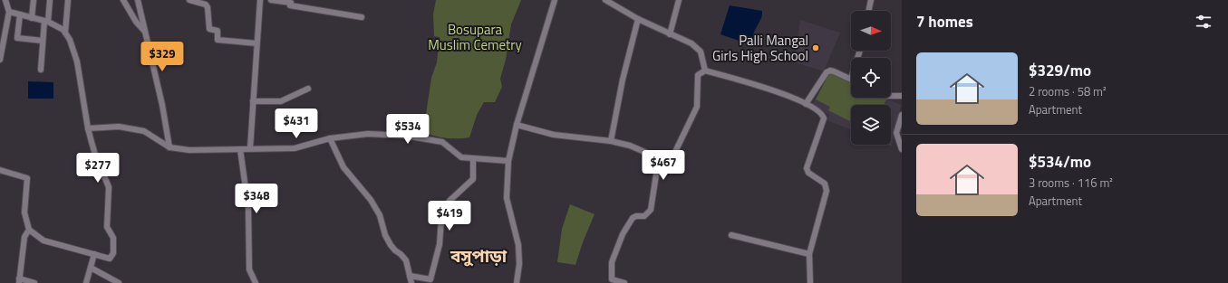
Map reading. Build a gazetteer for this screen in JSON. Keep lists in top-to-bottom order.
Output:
{
  "districts": ["বসুপাড়া"],
  "parks": ["Bosupara Muslim Cemetry"],
  "places": ["Palli Mangal Girls High School"],
  "north": "right",
  "page": {
    "heading": "7 homes",
    "price": [
      "$329",
      "$431",
      "$534",
      "$467",
      "$277",
      "$348",
      "$419"
    ],
    "list": [
      {
        "name": "$329/mo",
        "note": "2 rooms · 58 m² · Apartment"
      },
      {
        "name": "$534/mo",
        "note": "3 rooms · 116 m² · Apartment"
      }
    ]
  }
}
